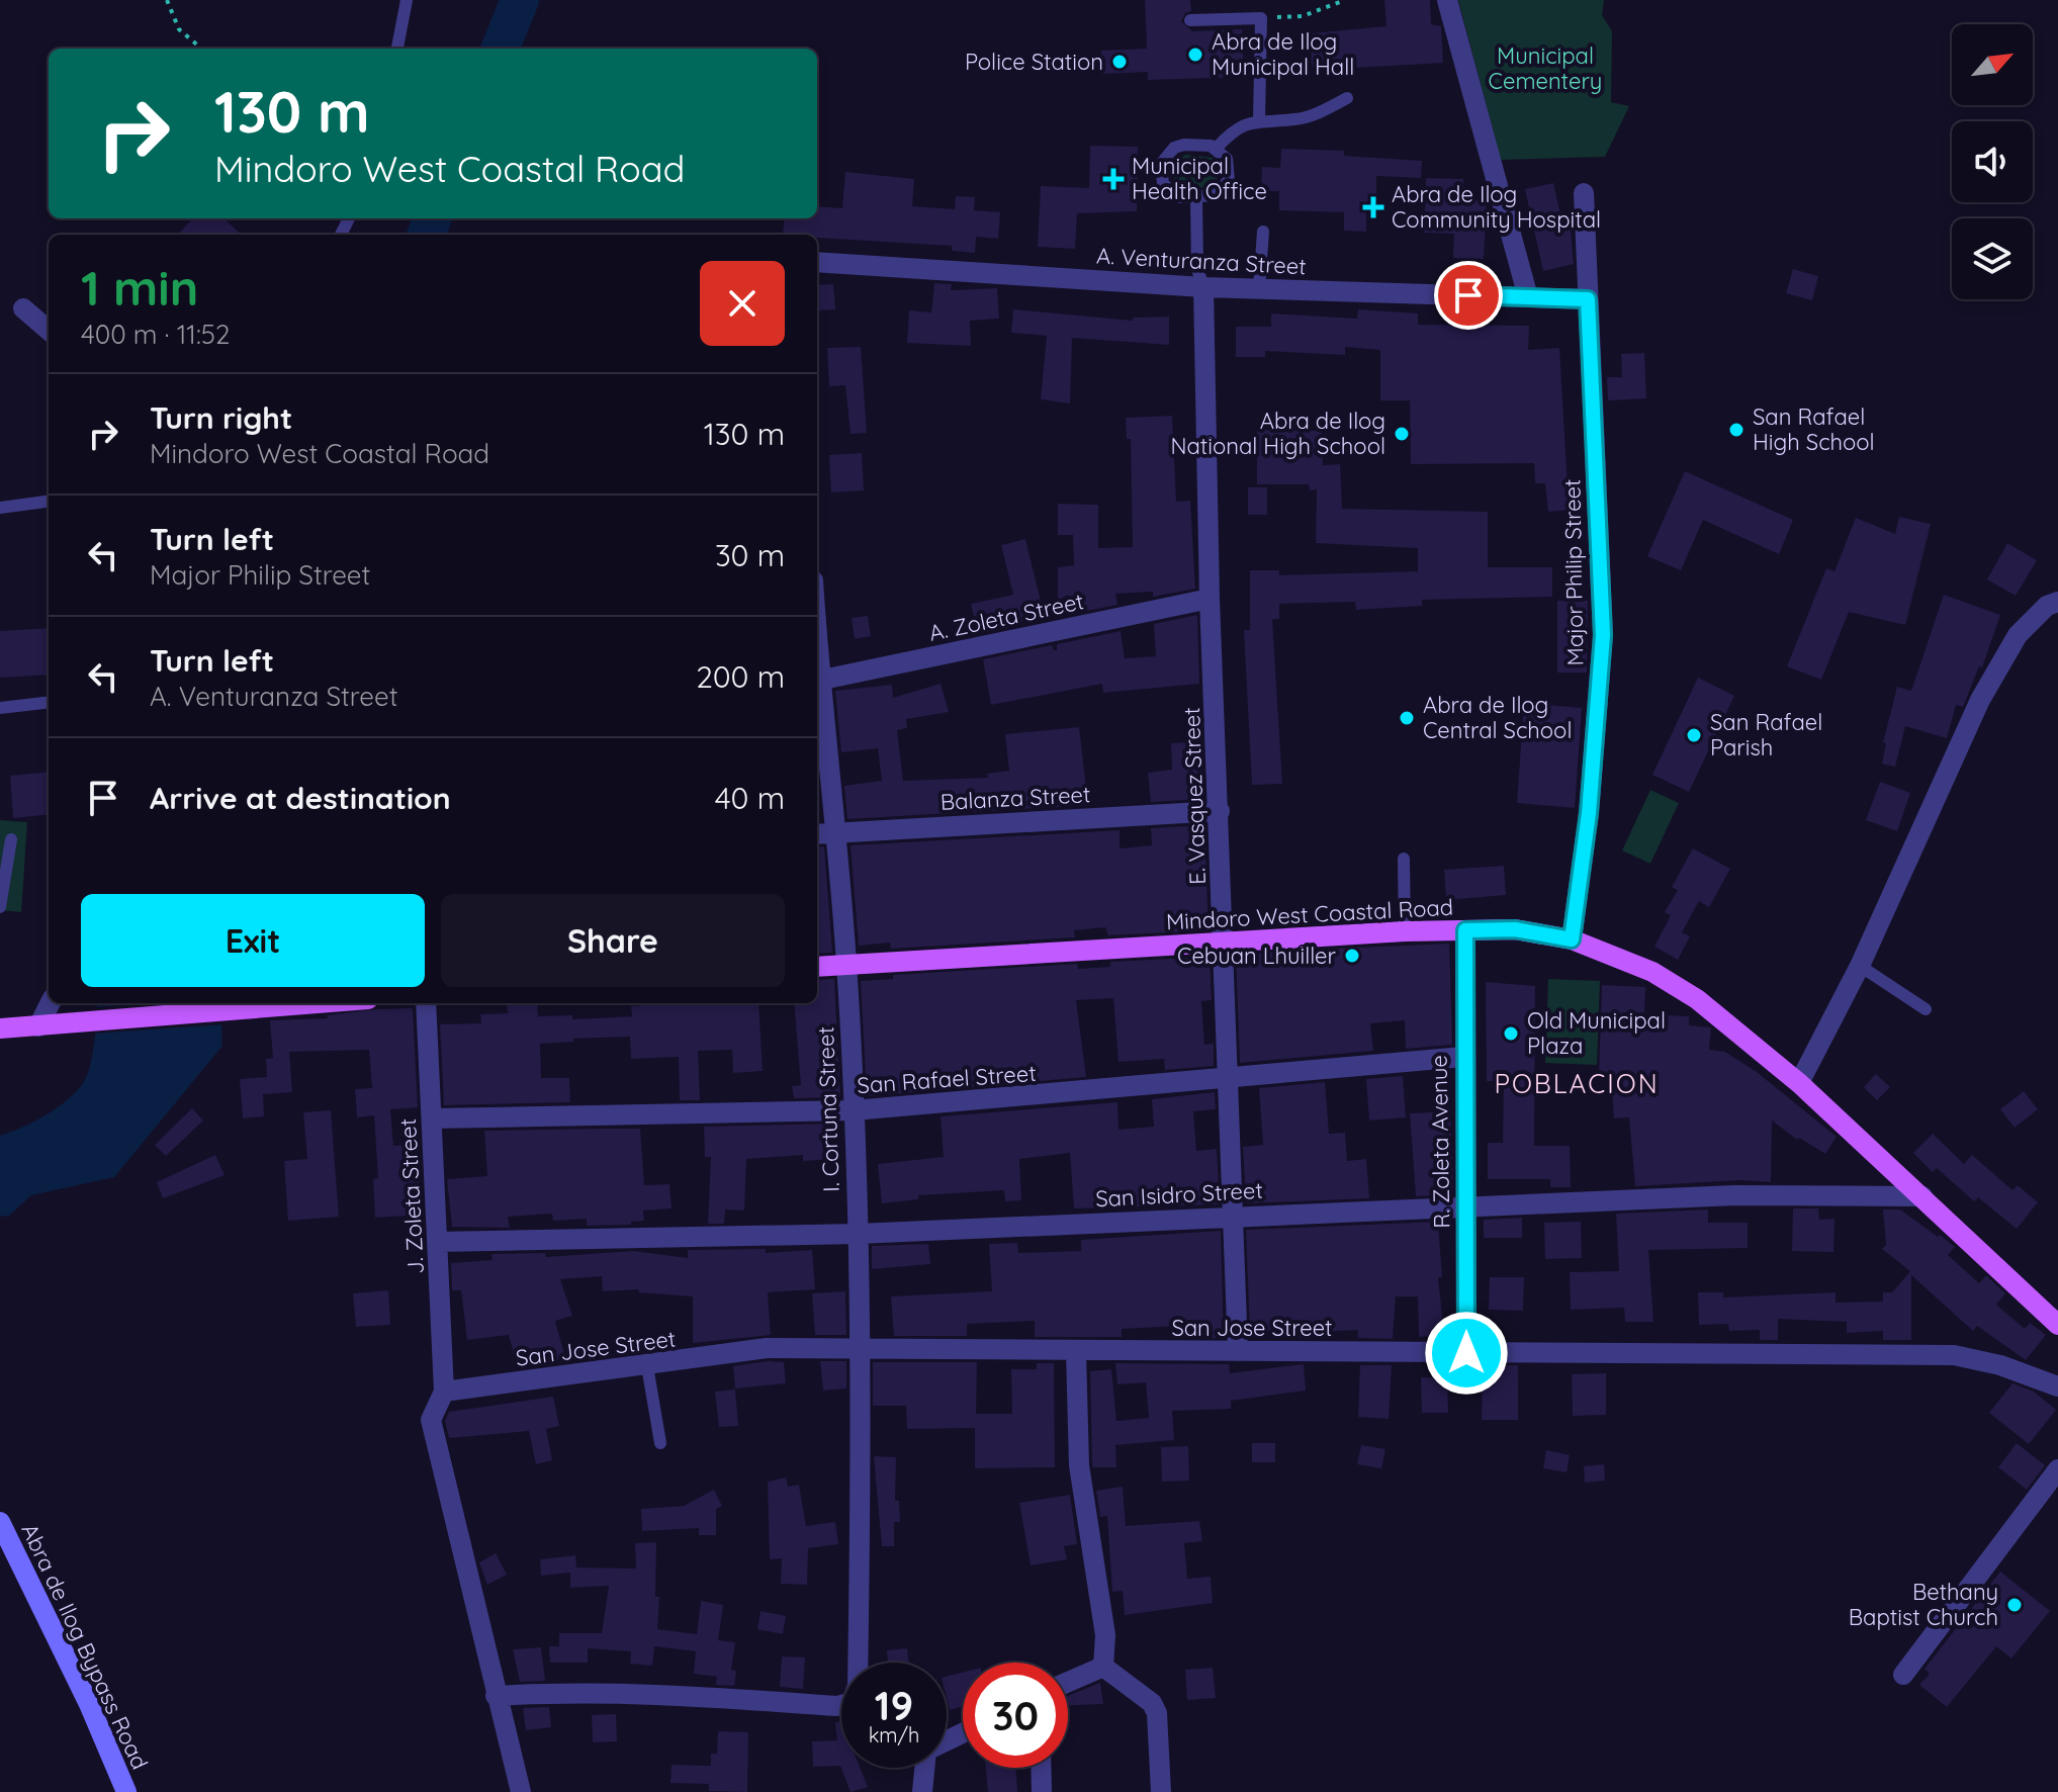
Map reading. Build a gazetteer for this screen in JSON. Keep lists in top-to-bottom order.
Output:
{
  "streets": {
    "main road": ["Mindoro West Coastal Road", "Abra de Ilog Bypass Road"],
    "street": [
      "A. Venturanza Street",
      "Major Philip Street",
      "A. Zoleta Street",
      "E. Vasquez Street",
      "Balanza Street",
      "San Rafael Street",
      "I. Cortuna Street",
      "R. Zoleta Avenue",
      "San Isidro Street",
      "J. Zoleta Street",
      "San Jose Street"
    ]
  },
  "crossings": [
    ["A. Venturanza Street", "Major Philip Street"],
    ["A. Venturanza Street", "E. Vasquez Street"],
    ["Major Philip Street", "Mindoro West Coastal Road"],
    ["A. Zoleta Street", "E. Vasquez Street"],
    ["E. Vasquez Street", "Balanza Street"],
    ["E. Vasquez Street", "Mindoro West Coastal Road"],
    ["E. Vasquez Street", "San Rafael Street"],
    ["E. Vasquez Street", "San Isidro Street"],
    ["E. Vasquez Street", "San Jose Street"],
    ["Balanza Street", "I. Cortuna Street"],
    ["Mindoro West Coastal Road", "I. Cortuna Street"],
    ["Mindoro West Coastal Road", "R. Zoleta Avenue"],
    ["Mindoro West Coastal Road", "San Isidro Street"],
    ["San Rafael Street", "I. Cortuna Street"],
    ["San Rafael Street", "R. Zoleta Avenue"],
    ["San Rafael Street", "J. Zoleta Street"],
    ["I. Cortuna Street", "San Isidro Street"],
    ["I. Cortuna Street", "J. Zoleta Street"],
    ["I. Cortuna Street", "San Jose Street"],
    ["R. Zoleta Avenue", "San Isidro Street"],
    ["R. Zoleta Avenue", "San Jose Street"],
    ["San Isidro Street", "J. Zoleta Street"],
    ["J. Zoleta Street", "San Jose Street"]
  ],
  "districts": ["POBLACION"],
  "parks": ["Municipal Cementery"],
  "places": {
    "other": [
      "Abra de Ilog Municipal Hall",
      "Police Station",
      "San Rafael High School",
      "Abra de Ilog National High School",
      "Abra de Ilog Central School",
      "San Rafael Parish",
      "Cebuan Lhuiller",
      "Old Municipal Plaza",
      "Bethany Baptist Church"
    ],
    "health": ["Municipal Health Office", "Abra de Ilog Community Hospital"]
  },
  "north": "top right",
  "page": {
    "turn": ["130 m", "Mindoro West Coastal Road"],
    "heading": ["1 min", "400 m · 11:52"],
    "list": [
      {
        "name": "Turn right",
        "note": "Mindoro West Coastal Road",
        "value": "130 m"
      },
      {
        "name": "Turn left",
        "note": "Major Philip Street",
        "value": "30 m"
      },
      {
        "name": "Turn left",
        "note": "A. Venturanza Street",
        "value": "200 m"
      },
      {
        "name": "Arrive at destination",
        "value": "40 m"
      }
    ],
    "buttons": ["Exit", "Share"],
    "speed": "19 km/h",
    "limit": "30"
  }
}
